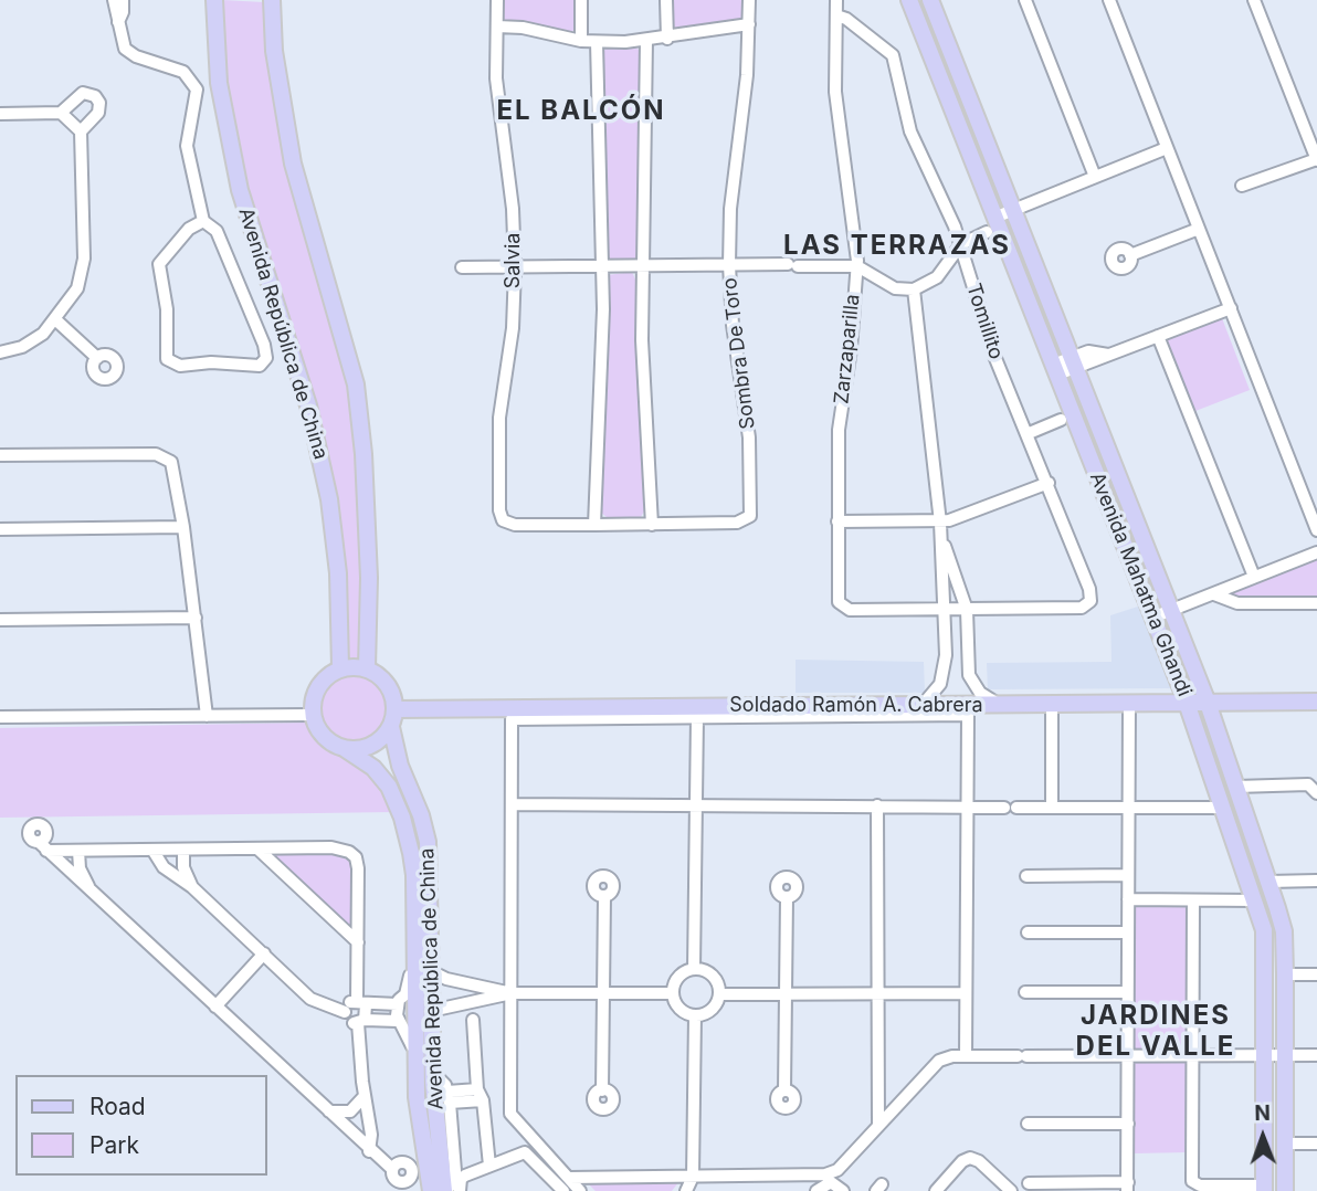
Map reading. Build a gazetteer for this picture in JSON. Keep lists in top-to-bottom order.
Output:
{
  "streets": {
    "main road": ["Avenida República de China", "Avenida Mahatma Ghandi", "Soldado Ramón A. Cabrera"],
    "street": [
      "Salvia",
      "Tomillito",
      "Zarzaparilla",
      "Sombra De Toro"
    ]
  },
  "crossings": [
    ["Tomillito", "Zarzaparilla"],
    ["Avenida República de China", "Soldado Ramón A. Cabrera"],
    ["Avenida Mahatma Ghandi", "Soldado Ramón A. Cabrera"]
  ],
  "districts": ["EL BALCÓN", "LAS TERRAZAS", "JARDINES DEL VALLE"],
  "legend": ["Road", "Park"],
  "north": "top"
}
